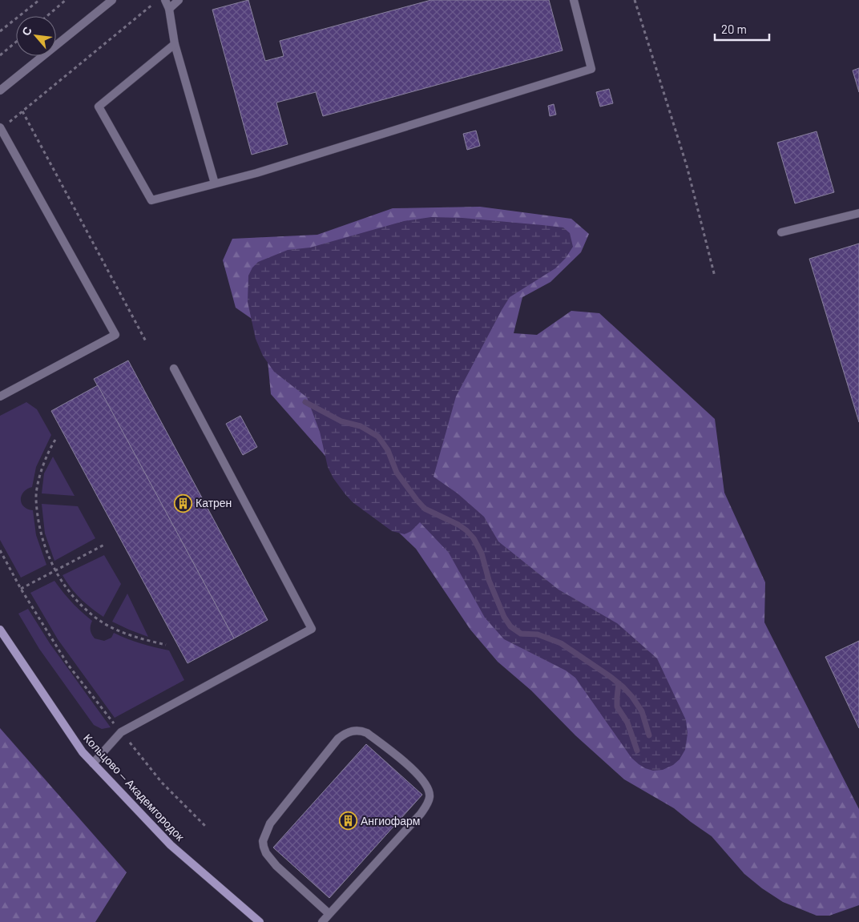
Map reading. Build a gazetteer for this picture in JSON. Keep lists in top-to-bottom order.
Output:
{
  "streets": {
    "main road": ["Кольцово — Академгородок"]
  },
  "places": {
    "building": ["Катрен", "Ангиофарм"]
  },
  "scale_bar": "20 m",
  "north": "top left"
}
